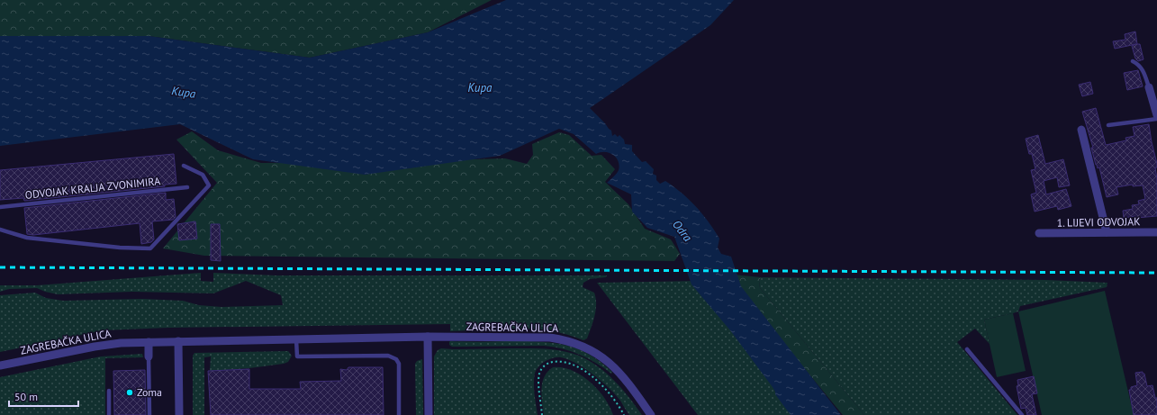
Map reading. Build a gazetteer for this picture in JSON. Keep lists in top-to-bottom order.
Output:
{
  "streets": {
    "street": ["1. LIJEVI ODVOJAK", "ZAGREBAČKA ULICA"],
    "lane": ["ODVOJAK KRALJA ZVONIMIRA"]
  },
  "water": ["Kupa", "Odra"],
  "places": ["Zoma"],
  "scale_bar": "50 m"
}
